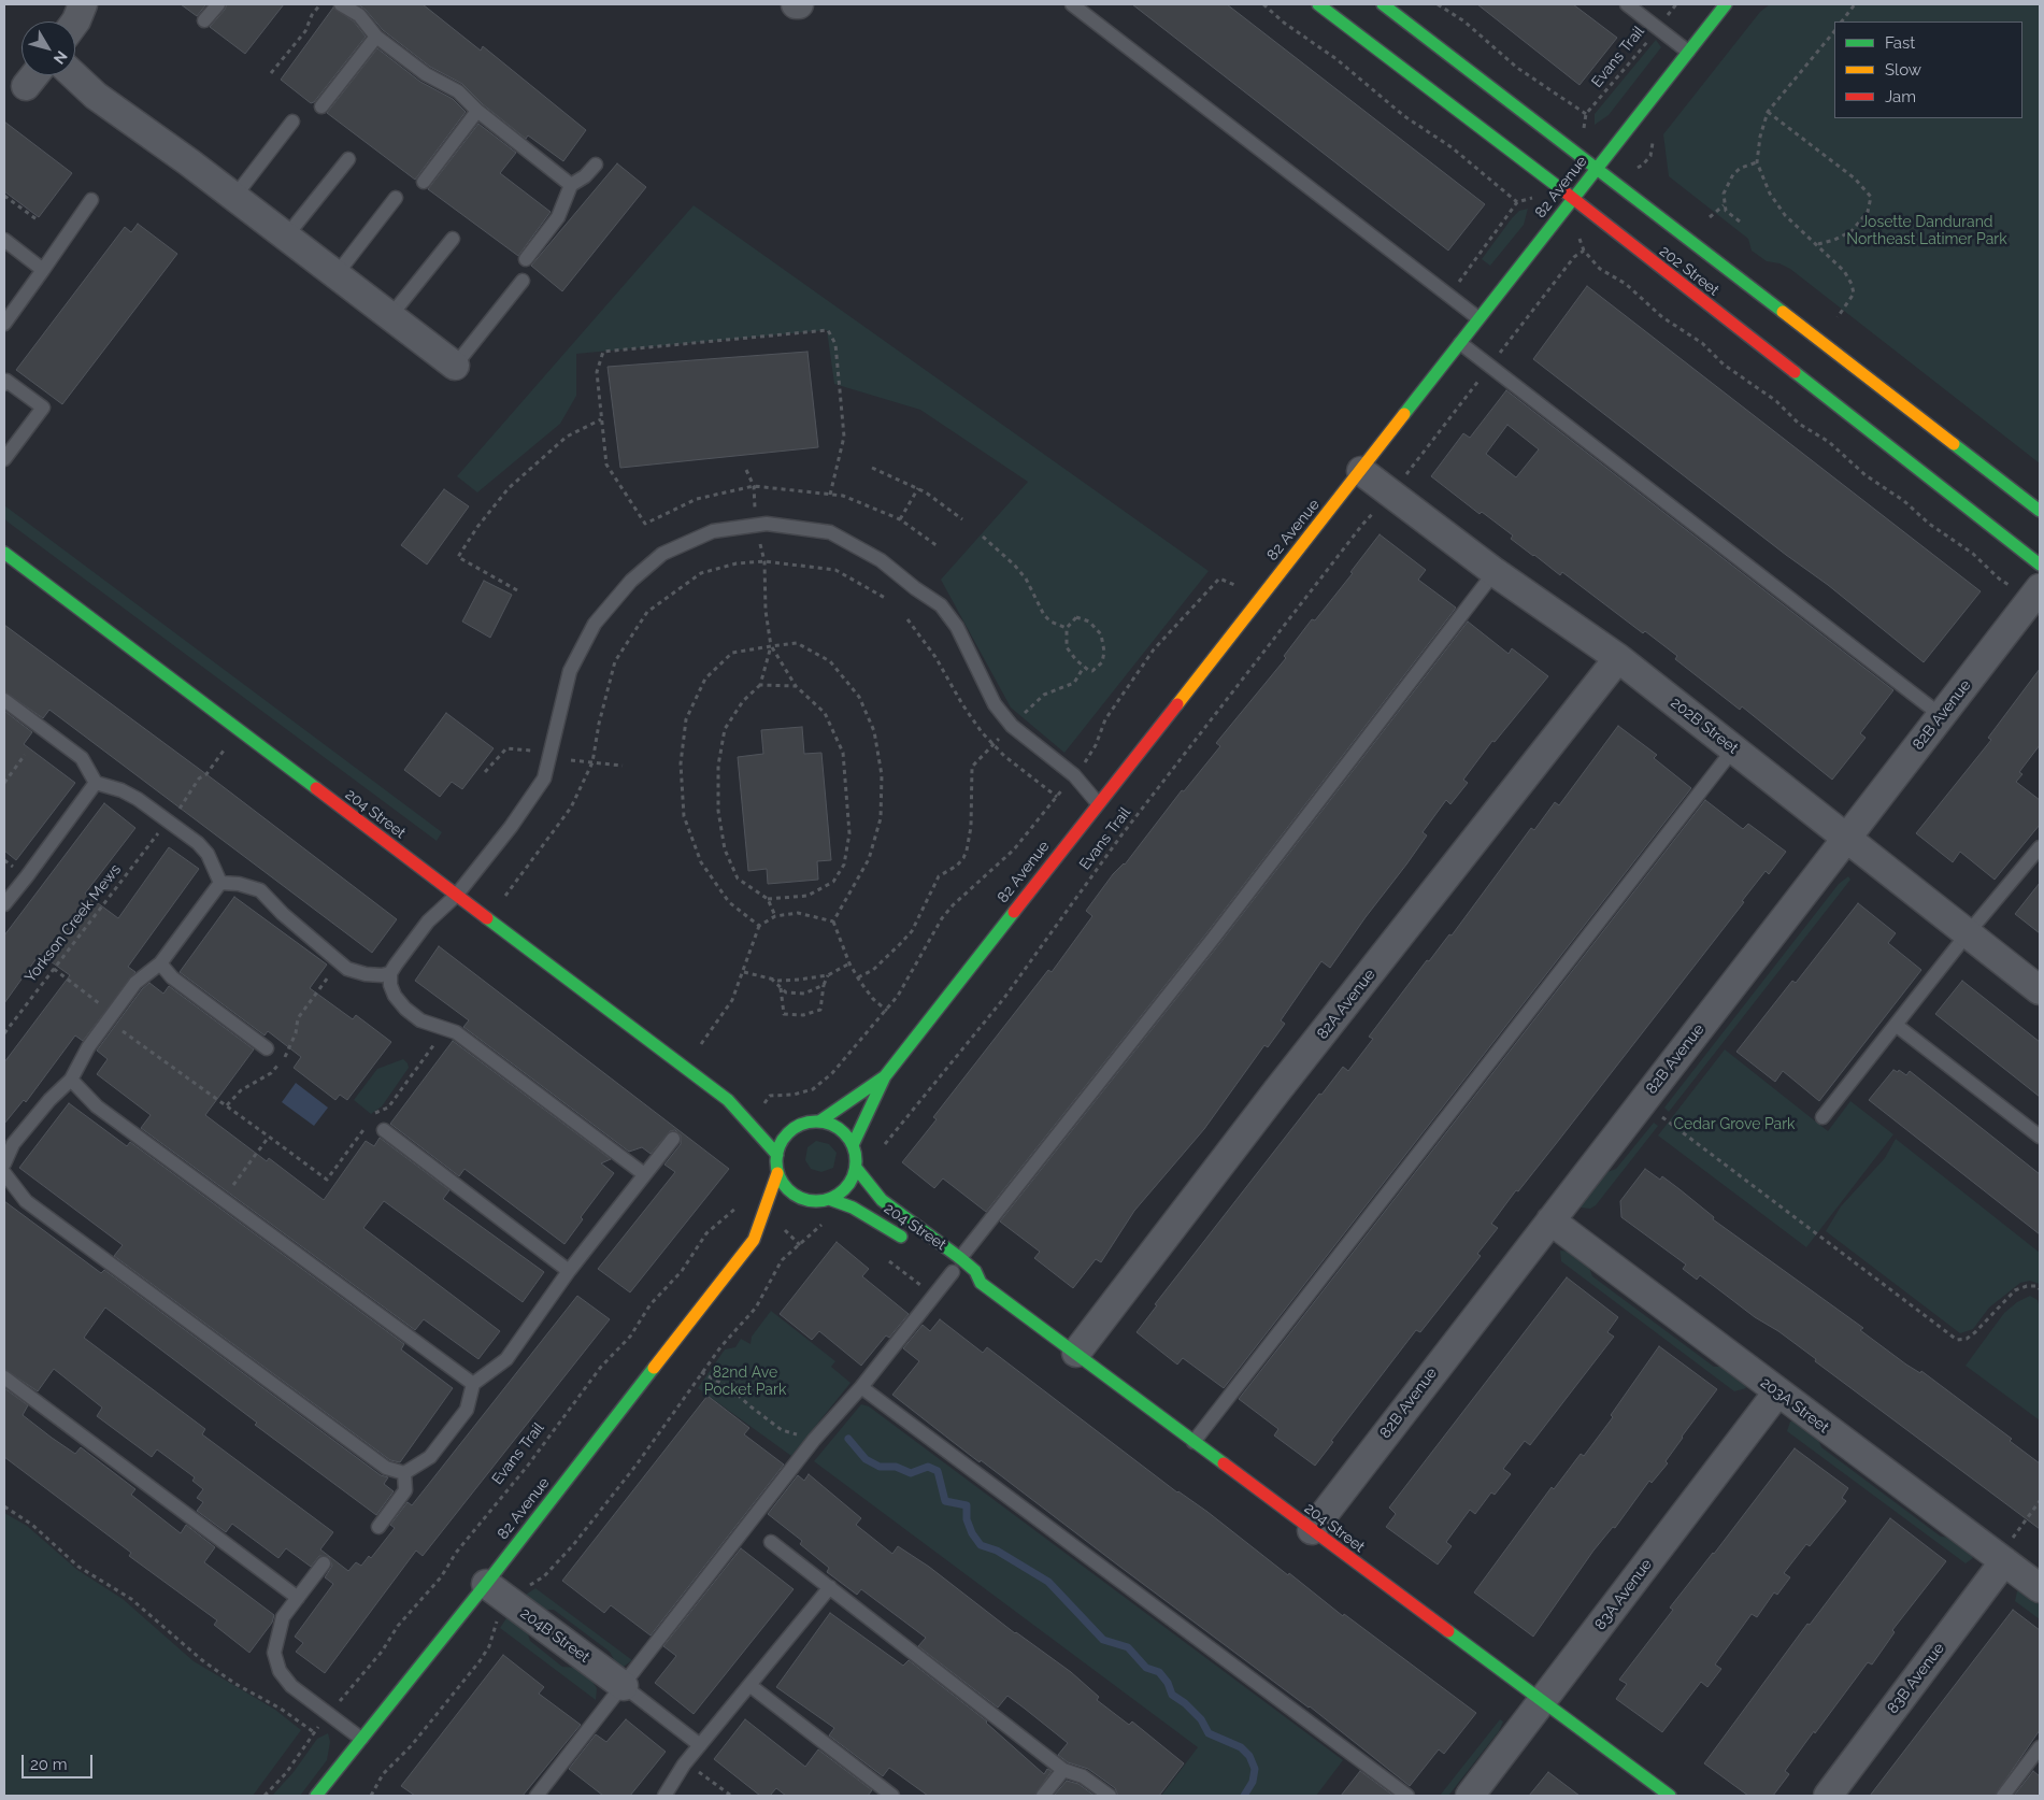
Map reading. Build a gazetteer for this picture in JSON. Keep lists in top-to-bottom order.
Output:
{
  "streets": {
    "street": [
      "82 Avenue",
      "202 Street",
      "82B Avenue",
      "202B Street",
      "204 Street",
      "82A Avenue",
      "203A Street",
      "83A Avenue",
      "204B Street",
      "83B Avenue"
    ],
    "path": ["Evans Trail", "Yorkson Creek Mews"]
  },
  "crossings": [
    ["82 Avenue", "202 Street"],
    ["82 Avenue", "202B Street"],
    ["82 Avenue", "204 Street"],
    ["82 Avenue", "204B Street"],
    ["82B Avenue", "202B Street"],
    ["82B Avenue", "204 Street"],
    ["82B Avenue", "203A Street"],
    ["202B Street", "82A Avenue"],
    ["204 Street", "82A Avenue"],
    ["204 Street", "83A Avenue"],
    ["203A Street", "83A Avenue"],
    ["203A Street", "83B Avenue"]
  ],
  "parks": ["Josette Dandurand Northeast Latimer Park", "Cedar Grove Park", "82nd Ave Pocket Park"],
  "legend": ["Fast", "Slow", "Jam"],
  "scale_bar": "20 m",
  "north": "bottom right"
}
